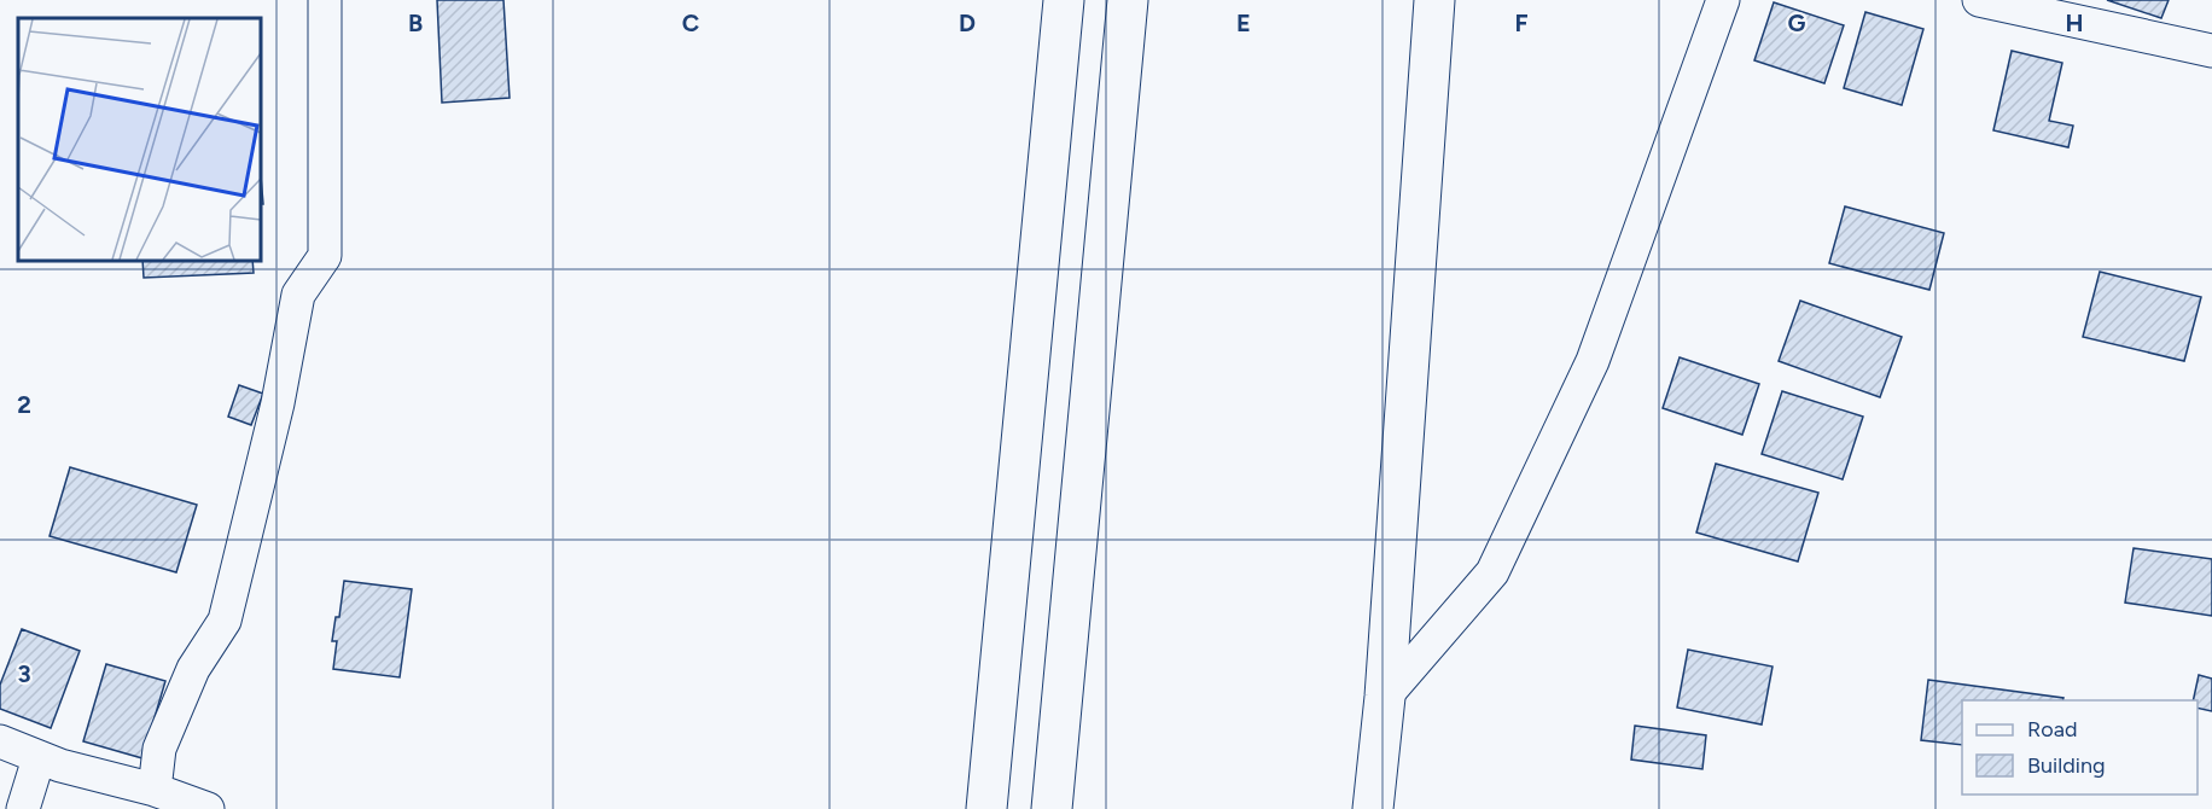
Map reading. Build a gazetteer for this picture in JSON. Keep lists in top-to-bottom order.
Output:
{
  "legend": ["Road", "Building"],
  "grid": {
    "columns": [
      "B",
      "C",
      "D",
      "E",
      "F",
      "G",
      "H"
    ],
    "rows": ["2", "3"]
  }
}
